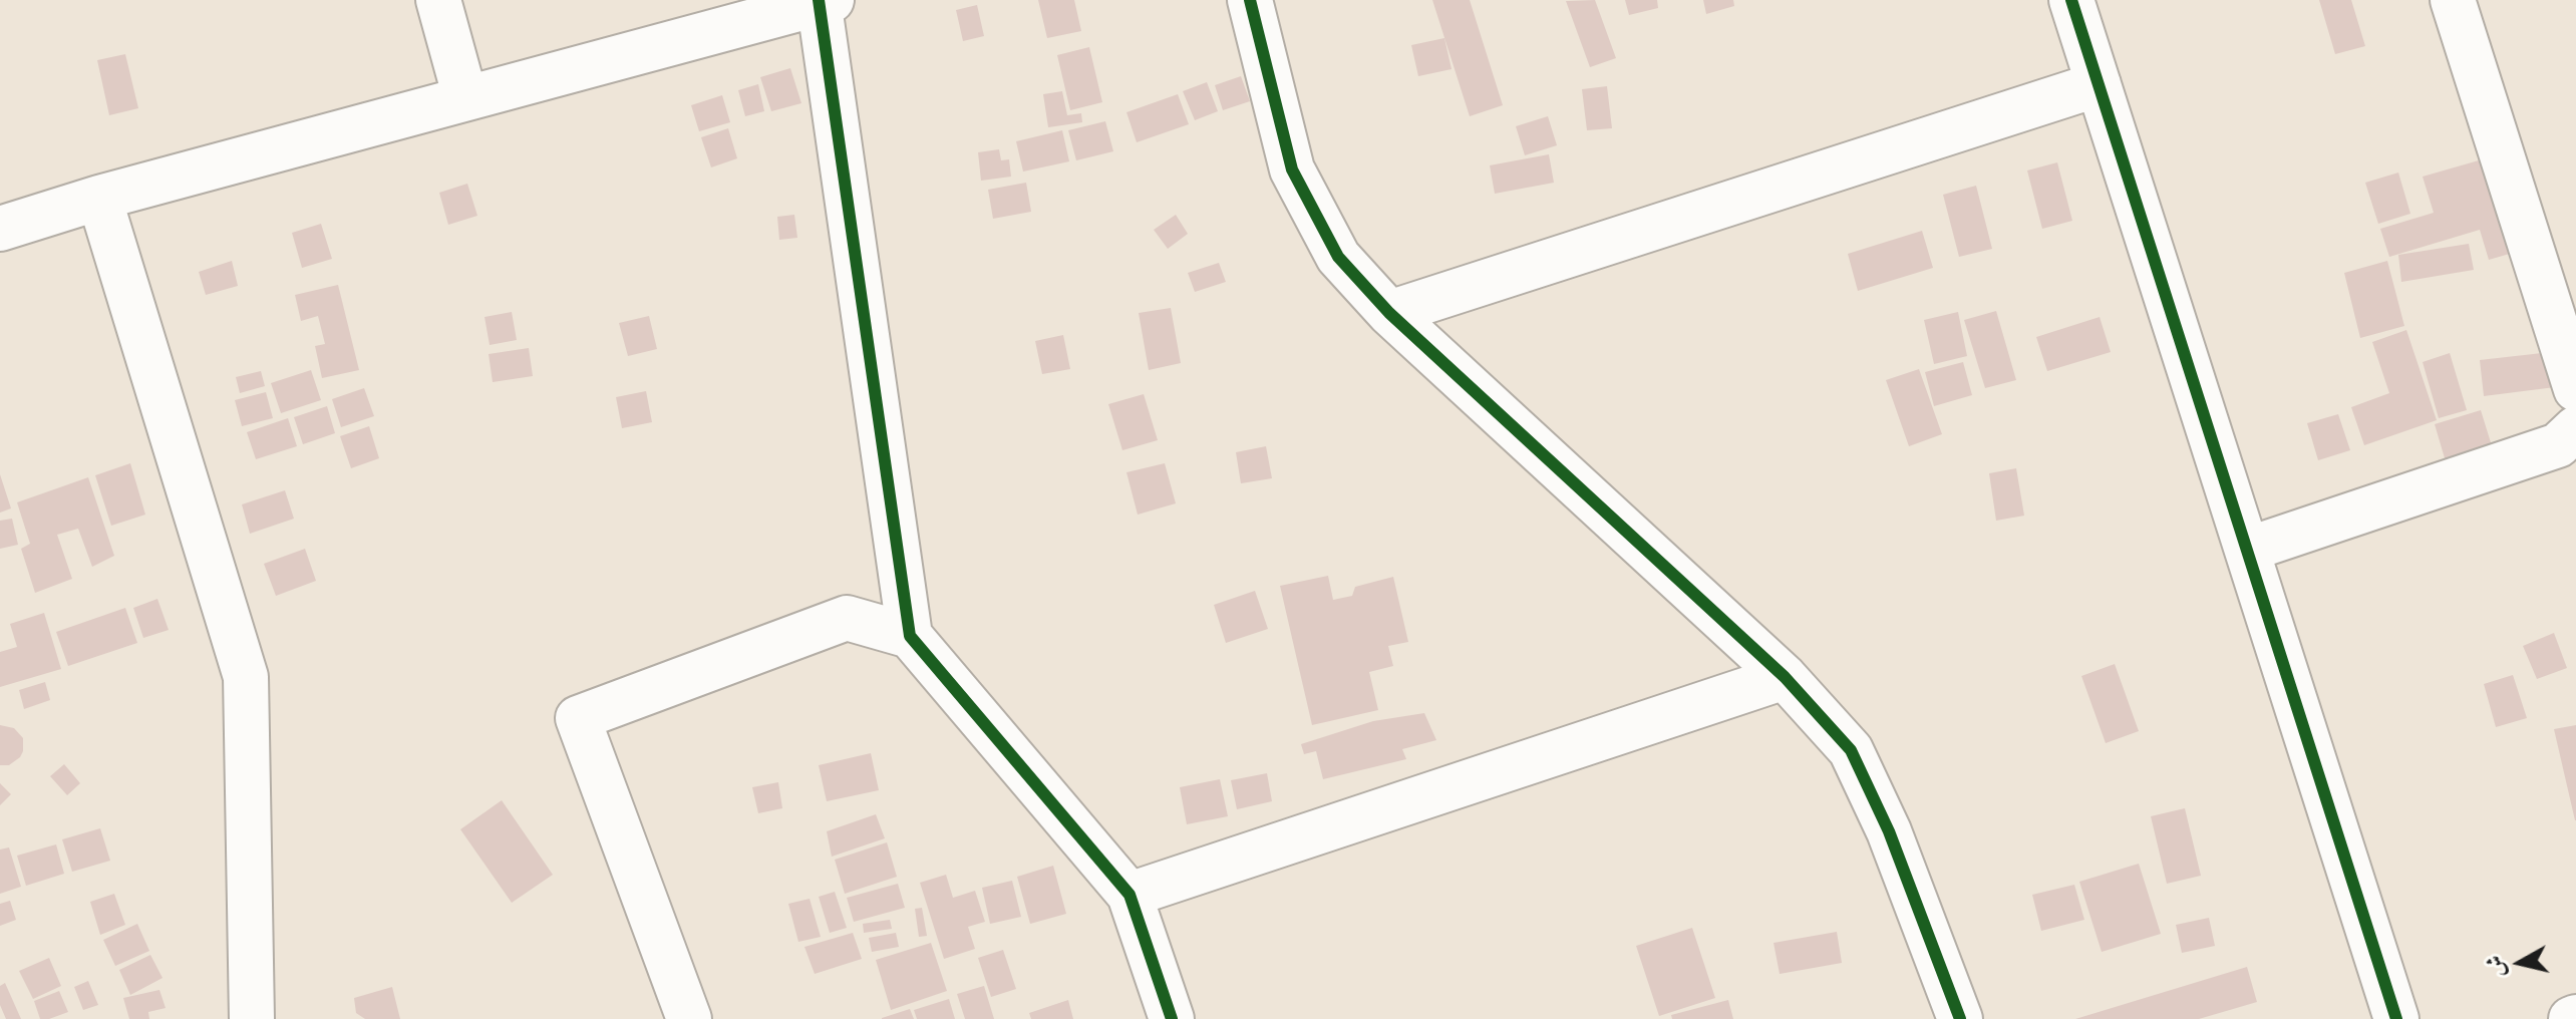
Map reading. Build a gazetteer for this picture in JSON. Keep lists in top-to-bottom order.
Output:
{
  "north": "left"
}
